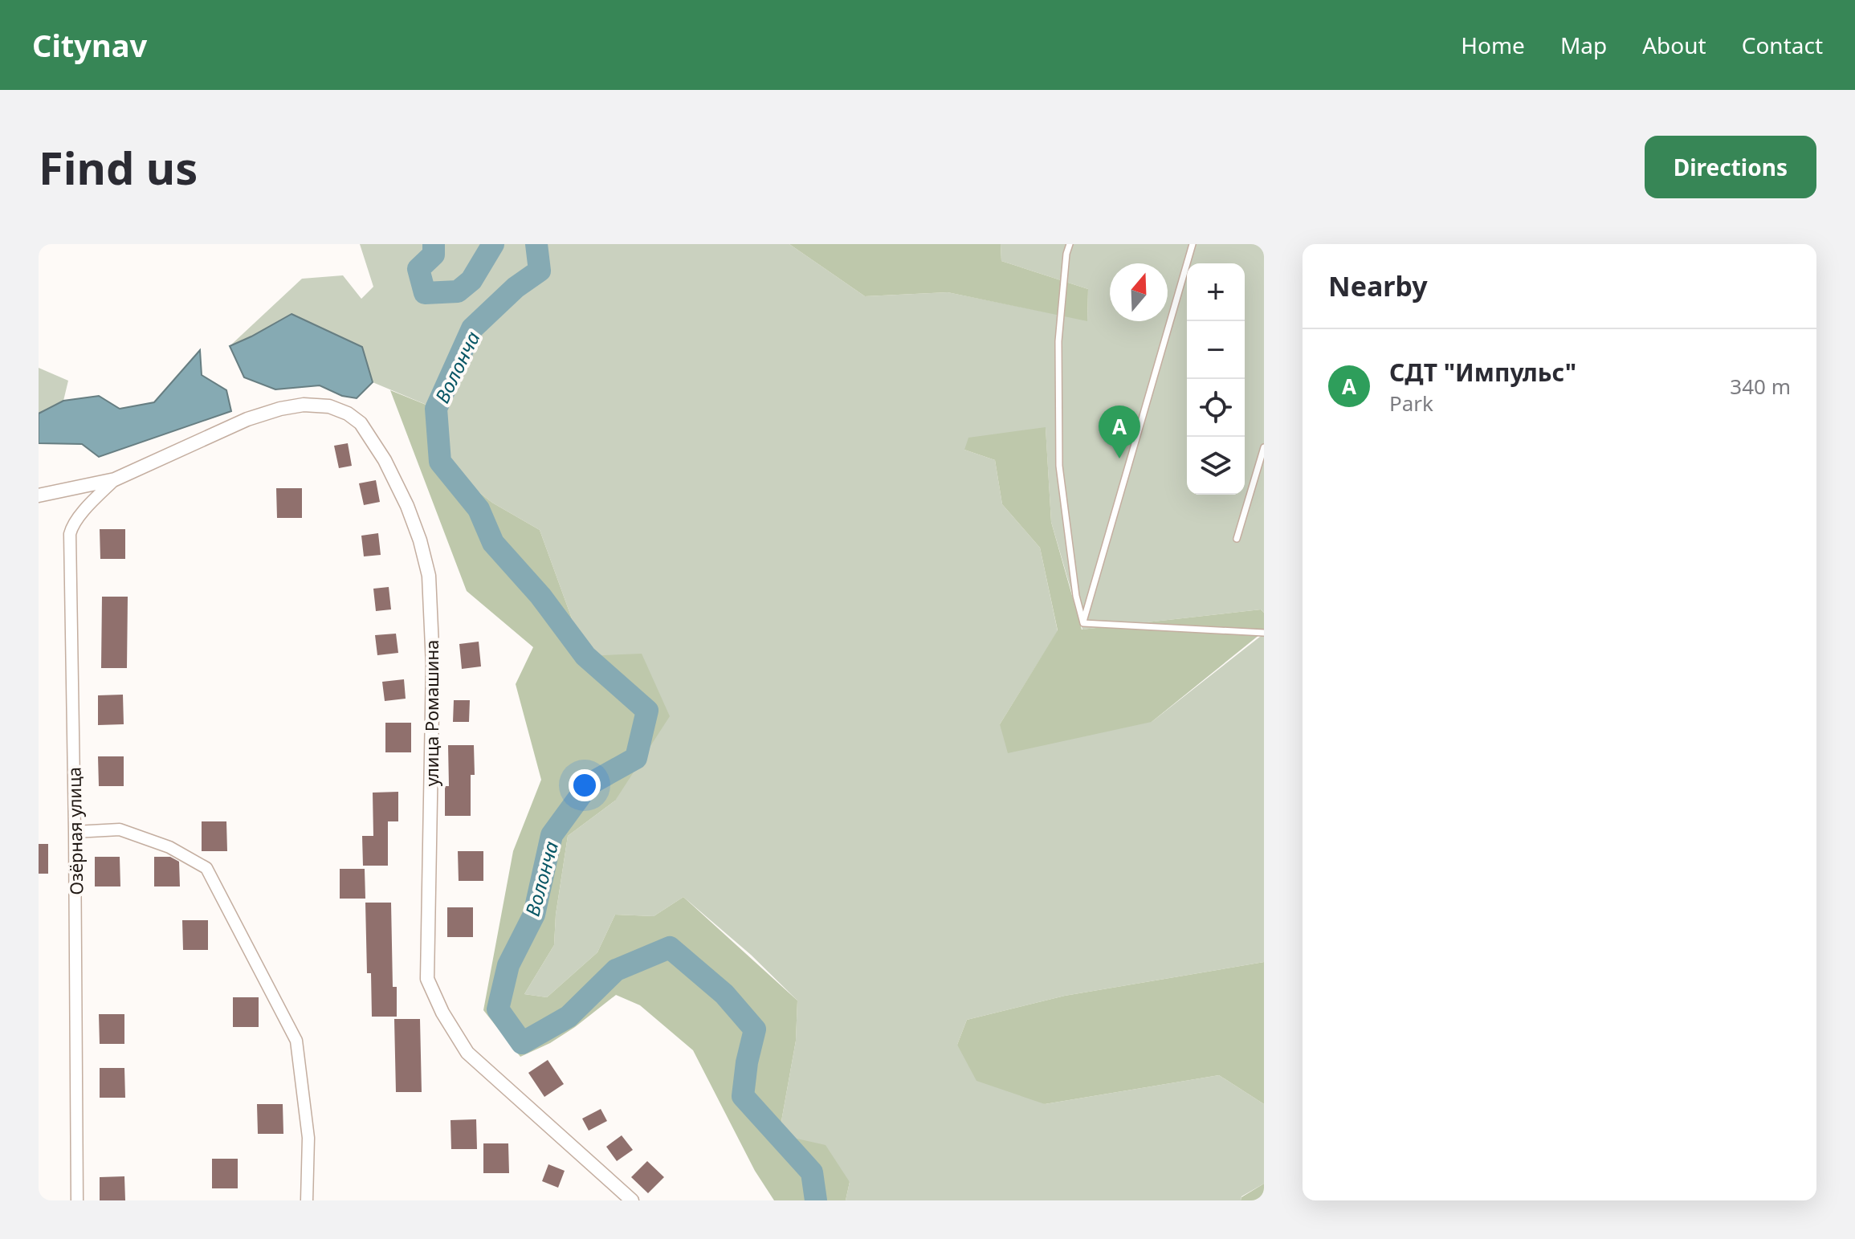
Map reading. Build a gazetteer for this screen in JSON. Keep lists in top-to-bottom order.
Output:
{
  "streets": {
    "street": ["улица Ромашина", "Озёрная улица"]
  },
  "crossings": [
    ["улица Ромашина", "Озёрная улица"]
  ],
  "water": ["Волонча"],
  "north": "top",
  "page": {
    "header": "Citynav",
    "nav": [
      "Home",
      "Map",
      "About",
      "Contact"
    ],
    "buttons": "Directions",
    "title": "Find us",
    "heading": "Nearby",
    "map_buttons": ["+", "−"],
    "list": [
      {
        "mark": "A",
        "name": "СДТ \"Импульс\"",
        "note": "Park",
        "value": "340 m"
      }
    ],
    "pins": "A"
  }
}
